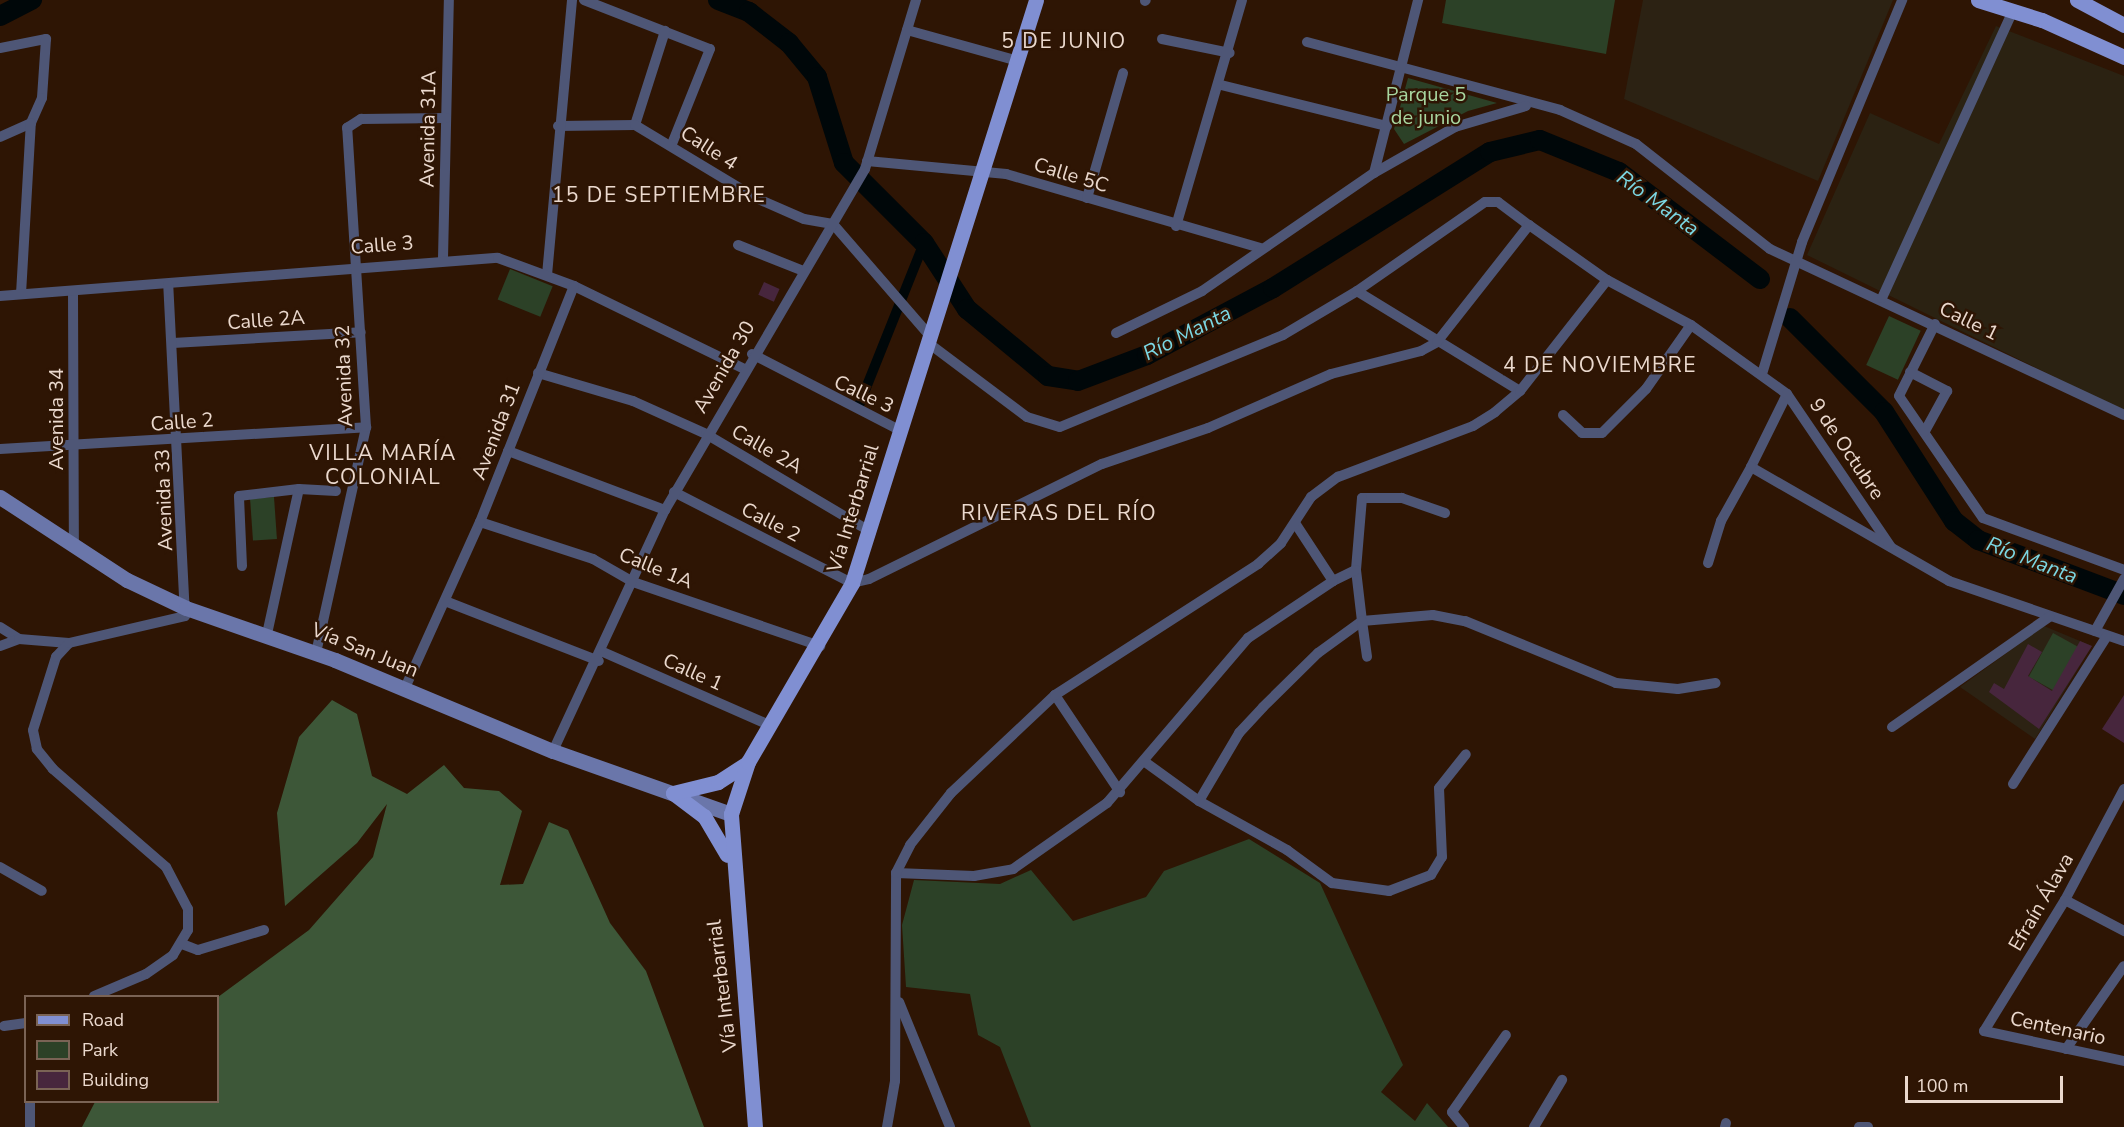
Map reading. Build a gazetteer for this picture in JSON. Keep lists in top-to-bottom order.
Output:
{
  "streets": {
    "main road": ["Vía Interbarrial"],
    "street": [
      "Avenida 31A",
      "Calle 4",
      "Calle 5C",
      "Calle 3",
      "Calle 2A",
      "Calle 1",
      "Avenida 30",
      "Avenida 32",
      "Avenida 34",
      "Calle 2",
      "Avenida 31",
      "9 de Octubre",
      "Avenida 33",
      "Calle 1A",
      "Vía San Juan",
      "Efraín Álava",
      "Centenario"
    ]
  },
  "crossings": [
    ["Avenida 31A", "Calle 3"],
    ["Avenida 31A", "Avenida 32"],
    ["Calle 4", "Avenida 30"],
    ["Calle 5C", "Avenida 30"],
    ["Calle 5C", "Vía Interbarrial"],
    ["Calle 3", "Avenida 30"],
    ["Calle 3", "Avenida 32"],
    ["Calle 3", "Avenida 34"],
    ["Calle 3", "Avenida 31"],
    ["Calle 3", "Avenida 33"],
    ["Calle 3", "Vía Interbarrial"],
    ["Calle 2A", "Avenida 30"],
    ["Calle 2A", "Avenida 32"],
    ["Calle 2A", "Avenida 31"],
    ["Calle 2A", "Avenida 33"],
    ["Calle 2A", "Vía Interbarrial"],
    ["Calle 1", "Avenida 30"],
    ["Calle 1", "Avenida 31"],
    ["Calle 1", "Vía Interbarrial"],
    ["Avenida 30", "Calle 2"],
    ["Avenida 30", "Calle 1A"],
    ["Avenida 30", "Vía San Juan"],
    ["Avenida 32", "Calle 2"],
    ["Avenida 32", "Vía San Juan"],
    ["Avenida 34", "Calle 2"],
    ["Avenida 34", "Vía San Juan"],
    ["Calle 2", "Avenida 33"],
    ["Calle 2", "Vía Interbarrial"],
    ["Avenida 31", "Calle 1A"],
    ["Avenida 31", "Vía San Juan"],
    ["Avenida 33", "Vía San Juan"],
    ["Vía Interbarrial", "Calle 1A"],
    ["Vía Interbarrial", "Vía San Juan"],
    ["Efraín Álava", "Centenario"]
  ],
  "districts": [
    "5 DE JUNIO",
    "15 DE SEPTIEMBRE",
    "4 DE NOVIEMBRE",
    "VILLA MARÍA COLONIAL",
    "RIVERAS DEL RÍO"
  ],
  "water": ["Río Manta"],
  "parks": ["Parque 5 de junio"],
  "legend": ["Road", "Park", "Building"],
  "scale_bar": "100 m"
}
